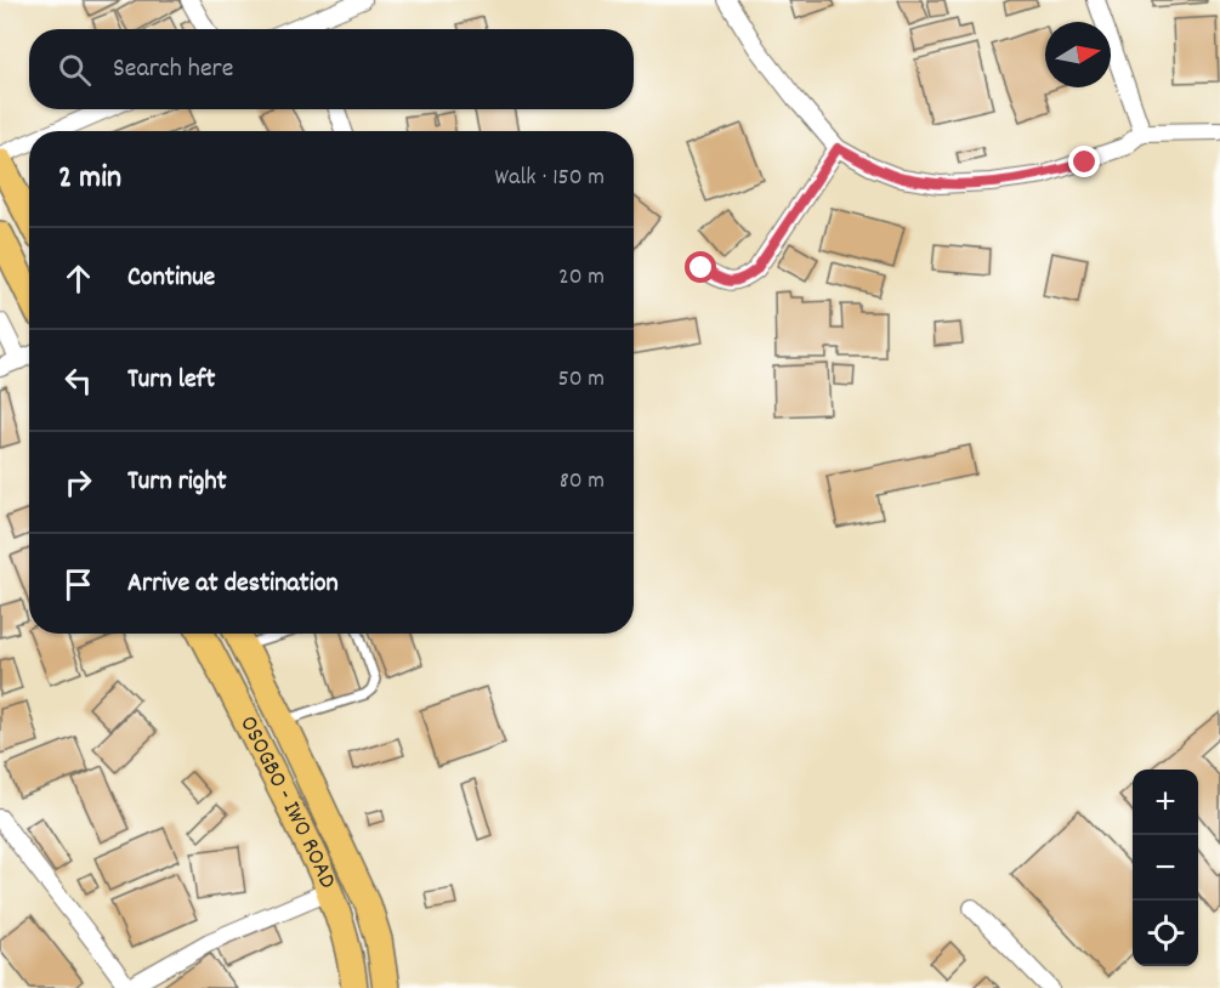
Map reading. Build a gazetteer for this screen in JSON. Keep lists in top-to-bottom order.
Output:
{
  "streets": {
    "main road": ["OSOGBO - IWO ROAD"]
  },
  "north": "right",
  "page": {
    "search": "Search here",
    "heading": ["2 min", "Walk · 150 m"],
    "list": [
      ["Continue", "20 m"],
      ["Turn left", "50 m"],
      ["Turn right", "80 m"],
      "Arrive at destination"
    ],
    "map_buttons": ["+", "−"]
  }
}
